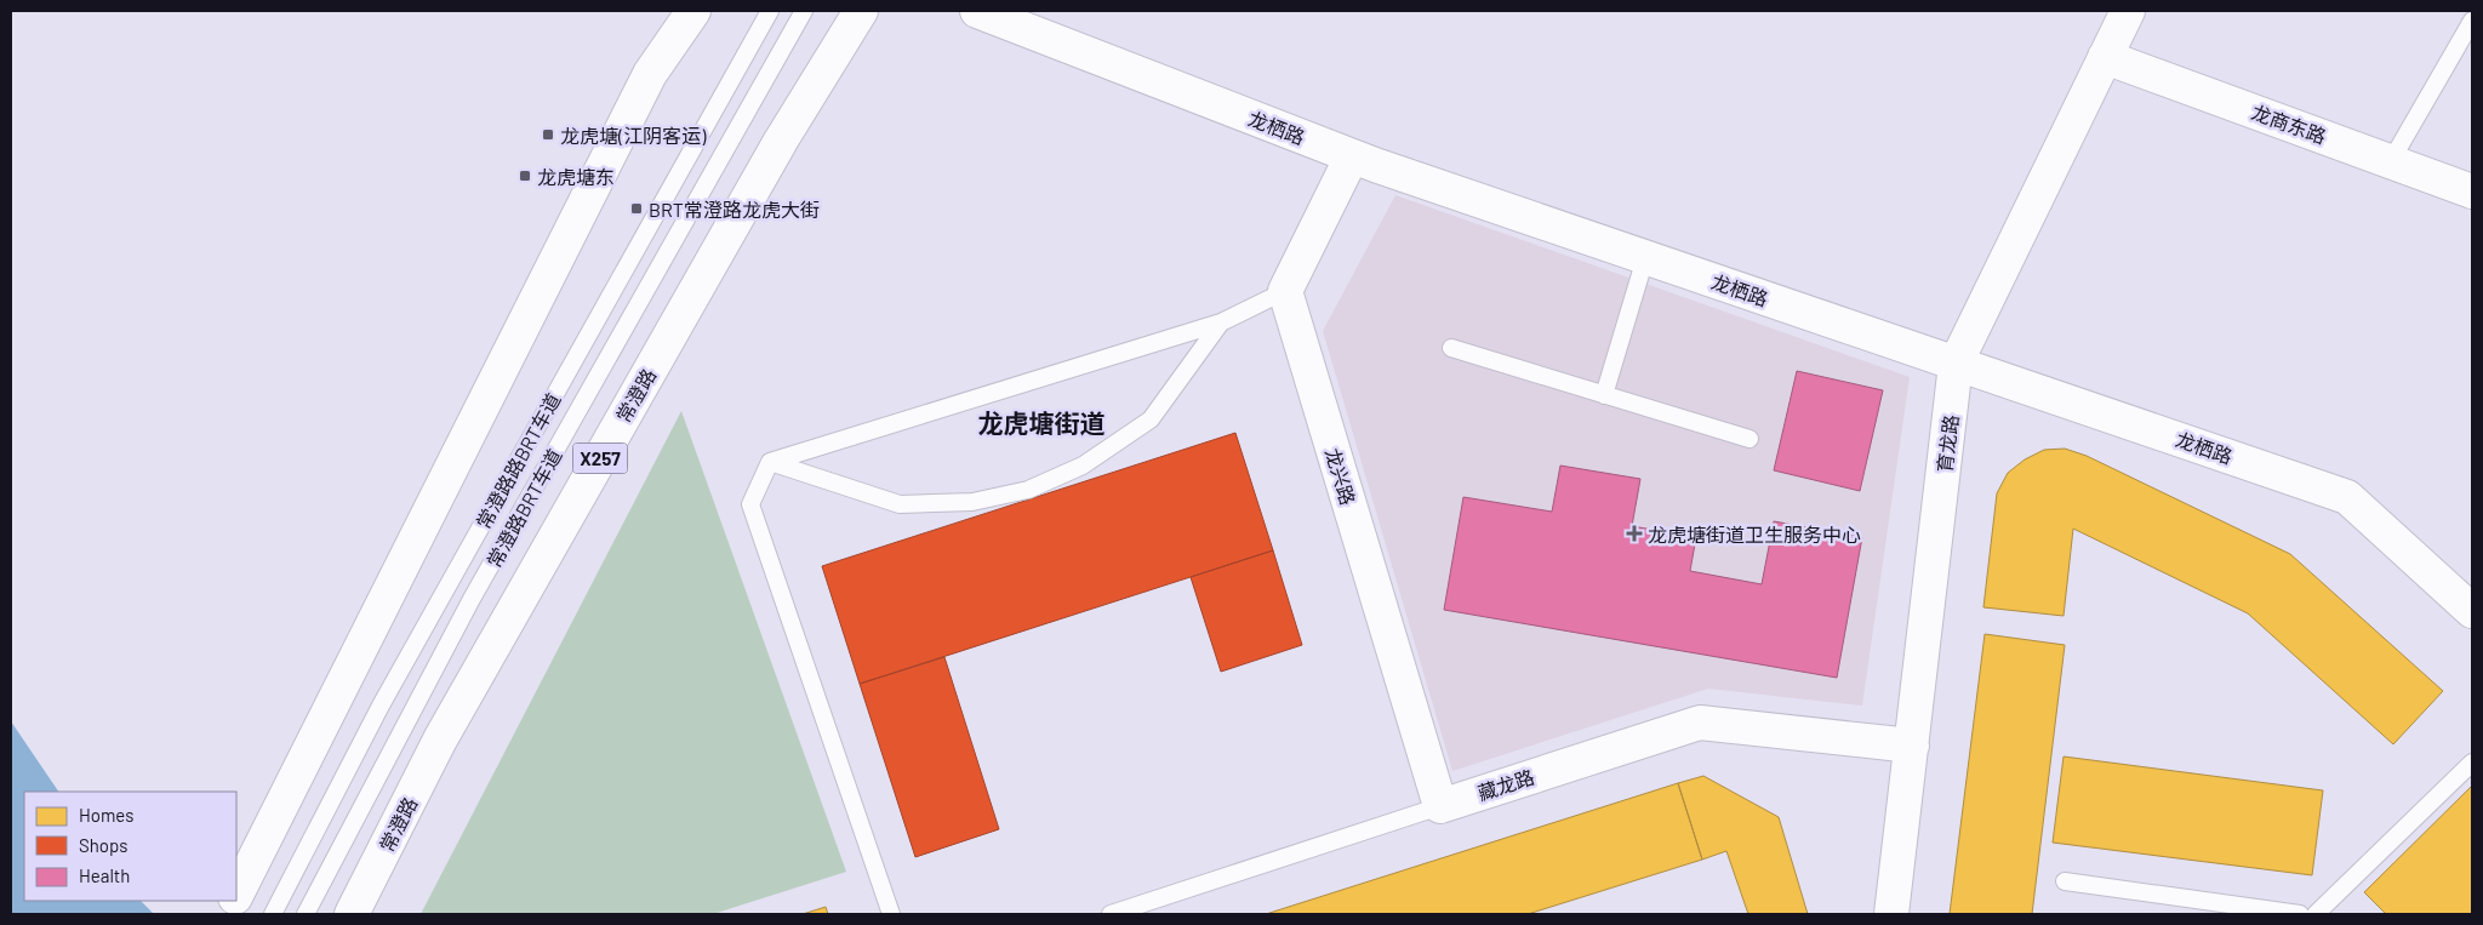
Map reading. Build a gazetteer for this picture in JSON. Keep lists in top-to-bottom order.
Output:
{
  "streets": {
    "street": [
      "龙商东路",
      "龙栖路",
      "常澄路",
      "育龙路",
      "X257",
      "龙兴路",
      "藏龙路"
    ],
    "lane": ["常澄路路BRT车道", "常澄路BRT车道"]
  },
  "crossings": [
    ["龙商东路", "育龙路"],
    ["龙栖路", "育龙路"],
    ["育龙路", "藏龙路"],
    ["龙兴路", "藏龙路"]
  ],
  "districts": ["龙虎塘街道"],
  "places": {
    "transit": ["龙虎塘(江阴客运)", "龙虎塘东", "BRT常澄路龙虎大街"],
    "health": ["龙虎塘街道卫生服务中心"]
  },
  "legend": ["Homes", "Shops", "Health"]
}
